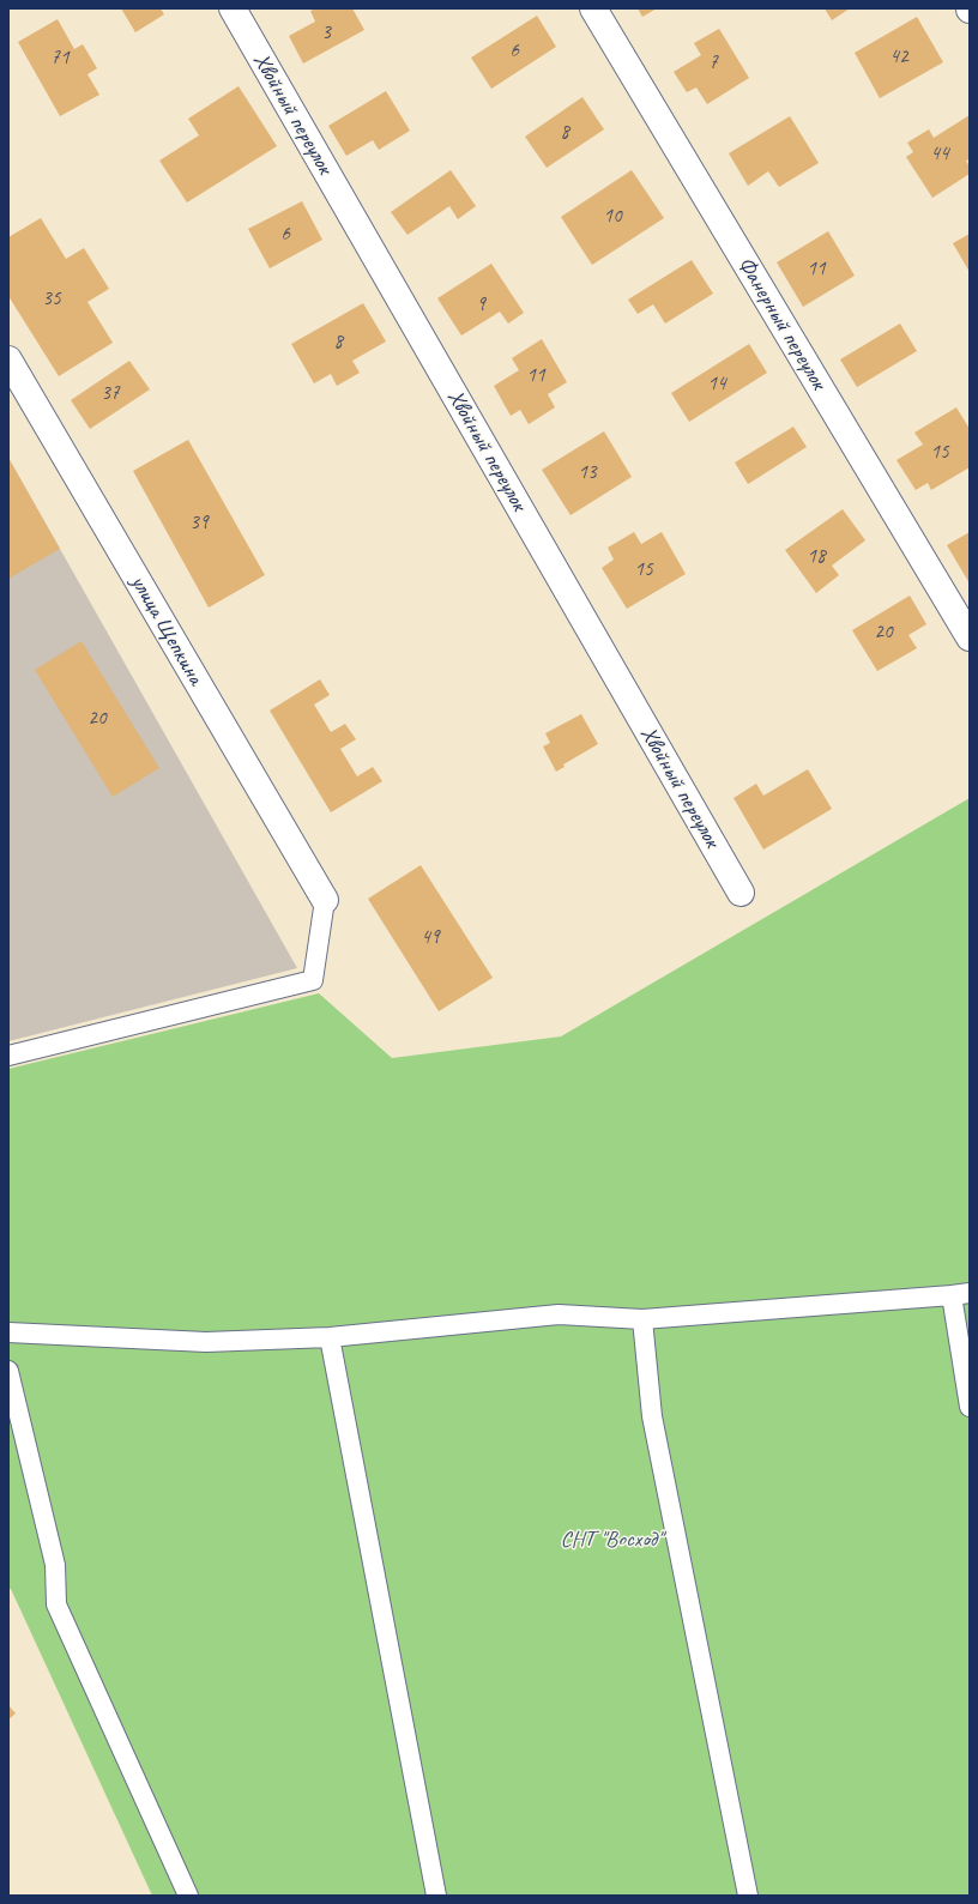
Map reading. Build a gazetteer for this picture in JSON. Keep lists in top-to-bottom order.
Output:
{
  "streets": {
    "street": ["Хвойный переулок", "Фанерный переулок", "улица Щепкина"]
  },
  "parks": ["СНТ \"Восход\""],
  "house_numbers": [
    "3",
    "6",
    "42",
    "71",
    "7",
    "8",
    "44",
    "10",
    "6",
    "11",
    "35",
    "9",
    "8",
    "11",
    "14",
    "37",
    "15",
    "13",
    "39",
    "18",
    "15",
    "20",
    "20",
    "49"
  ]
}
